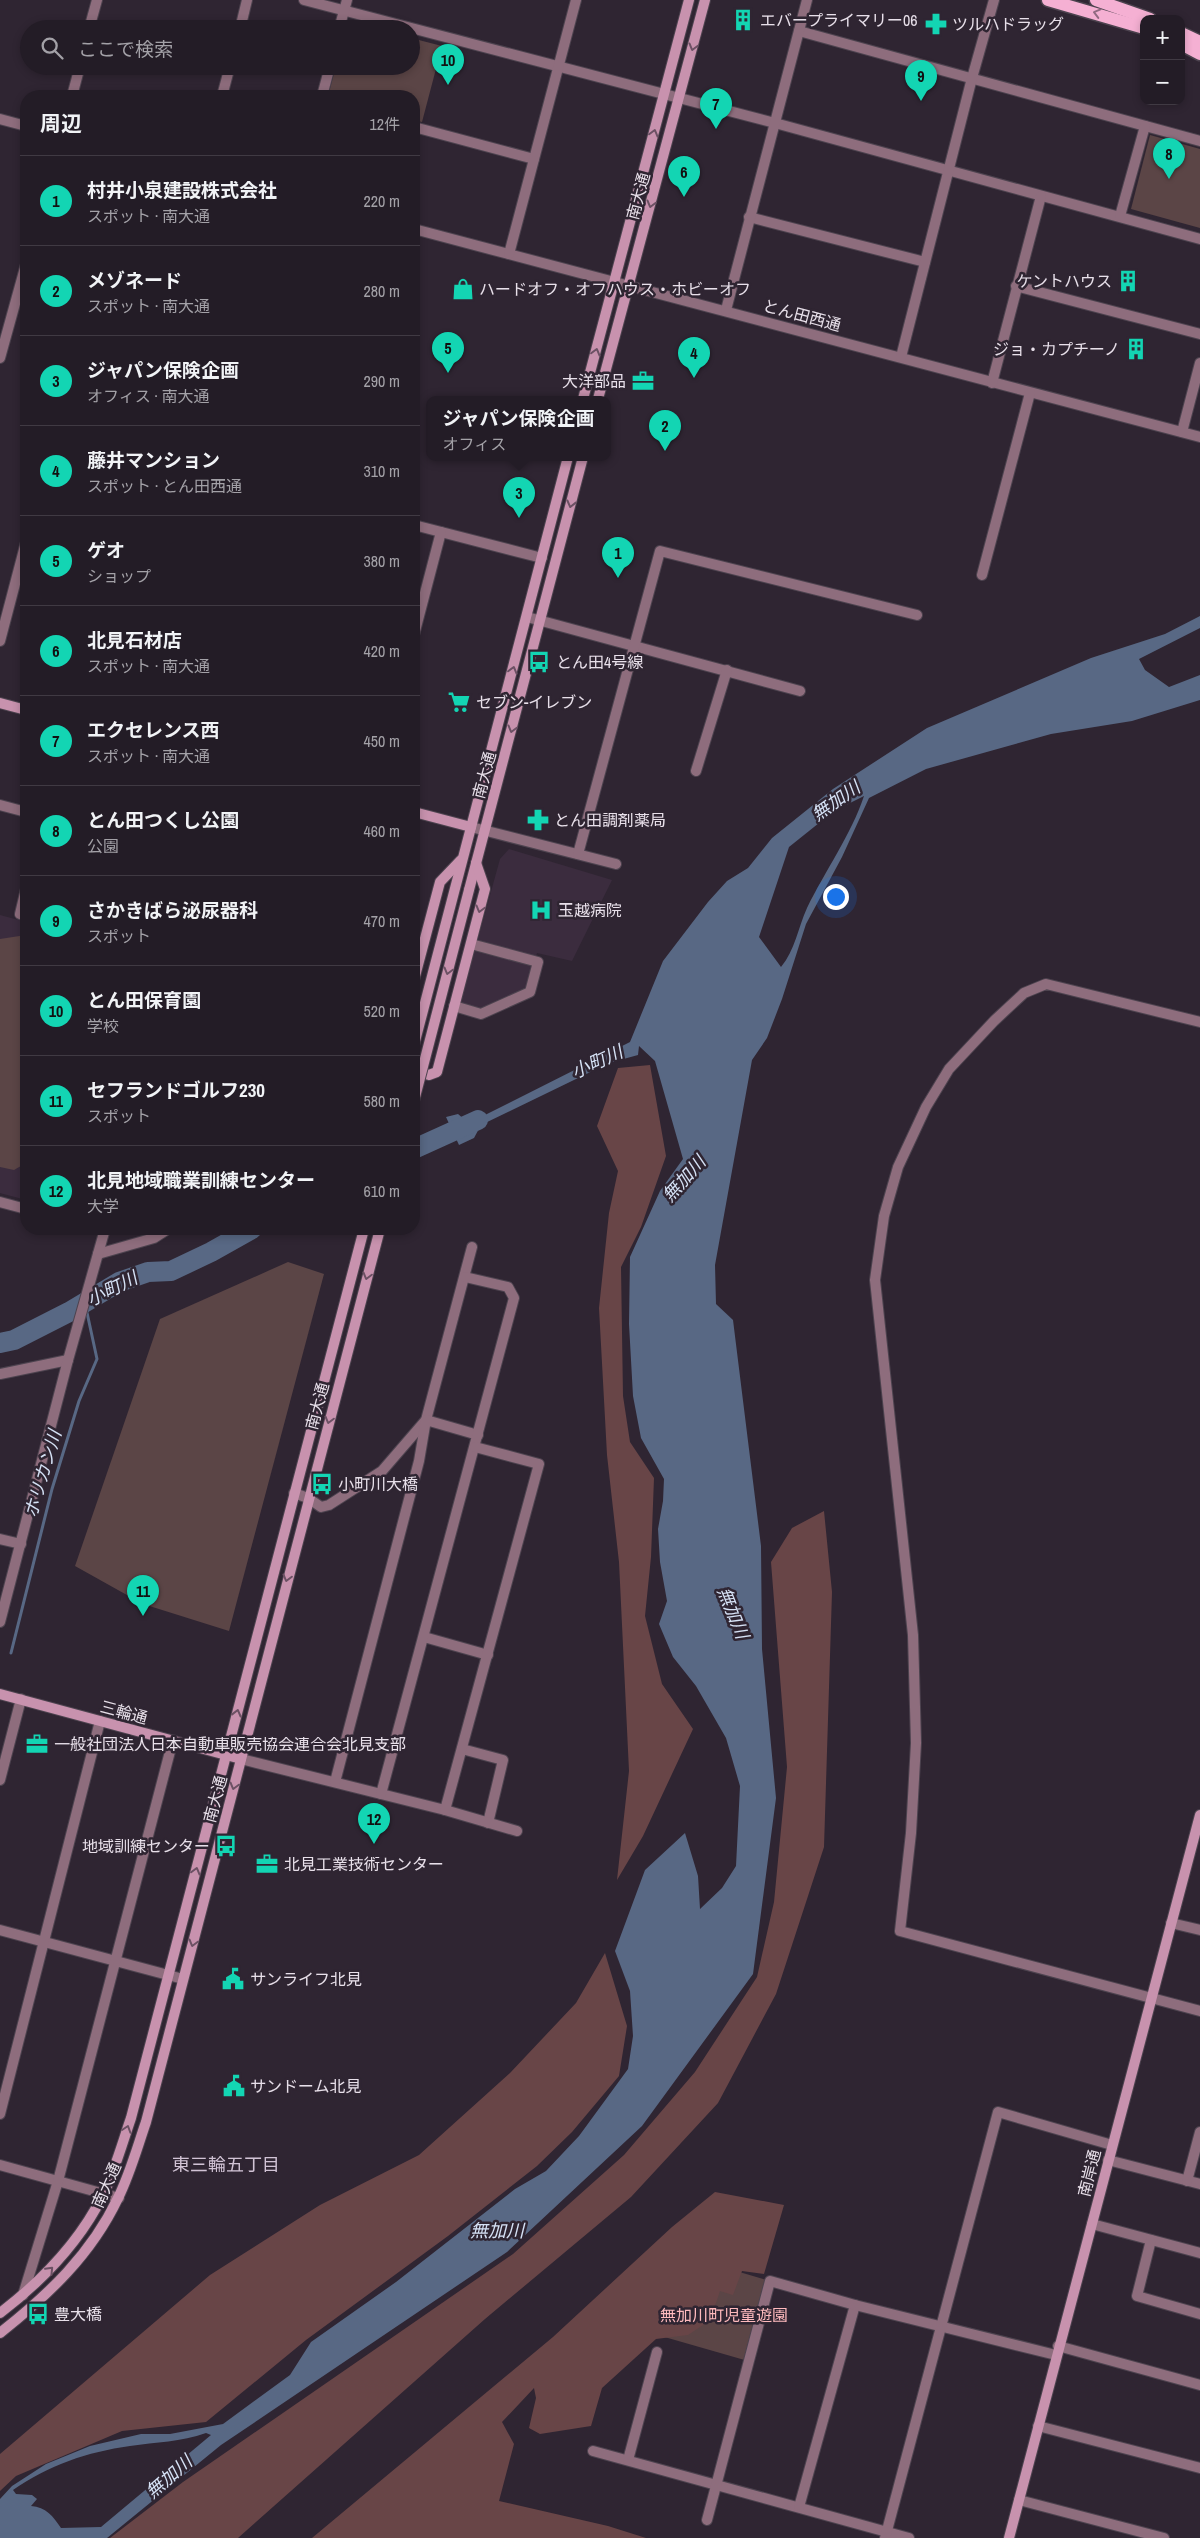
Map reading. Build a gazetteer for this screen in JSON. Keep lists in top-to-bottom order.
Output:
{
  "streets": {
    "street": [
      "南大通",
      "とん田西通",
      "三輪通",
      "南岸通"
    ]
  },
  "crossings": [
    ["南大通", "とん田西通"],
    ["南大通", "三輪通"]
  ],
  "districts": ["東三輪五丁目"],
  "water": ["無加川", "小町川", "ホリカン川"],
  "parks": ["無加川町児童遊園"],
  "places": {
    "building": ["エバープライマリー06", "ケントハウス", "ジョ・カプチーノ"],
    "pharmacy": ["ツルハドラッグ", "とん田調剤薬局"],
    "shop": ["ハードオフ・オフハウス・ホビーオフ"],
    "office": ["大洋部品", "一般社団法人日本自動車販売協会連合会北見支部", "北見工業技術センター"],
    "bus stop": [
      "とん田4号線",
      "小町川大橋",
      "地域訓練センター",
      "豊大橋"
    ],
    "supermarket": ["セブン-イレブン"],
    "hospital": ["玉越病院"],
    "public building": ["サンライフ北見", "サンドーム北見"]
  },
  "page": {
    "map_buttons": ["+", "−"],
    "search": "ここで検索",
    "pins": [
      "10",
      "9",
      "7",
      "8",
      "6",
      "5",
      "4",
      "2",
      "3",
      "1",
      "11",
      "12"
    ],
    "heading": ["周辺", "12件"],
    "list": [
      {
        "mark": "1",
        "name": "村井小泉建設株式会社",
        "note": "スポット · 南大通",
        "value": "220 m"
      },
      {
        "mark": "2",
        "name": "メゾネード",
        "note": "スポット · 南大通",
        "value": "280 m"
      },
      {
        "mark": "3",
        "name": "ジャパン保険企画",
        "note": "オフィス · 南大通",
        "value": "290 m"
      },
      {
        "mark": "4",
        "name": "藤井マンション",
        "note": "スポット · とん田西通",
        "value": "310 m"
      },
      {
        "mark": "5",
        "name": "ゲオ",
        "note": "ショップ",
        "value": "380 m"
      },
      {
        "mark": "6",
        "name": "北見石材店",
        "note": "スポット · 南大通",
        "value": "420 m"
      },
      {
        "mark": "7",
        "name": "エクセレンス西",
        "note": "スポット · 南大通",
        "value": "450 m"
      },
      {
        "mark": "8",
        "name": "とん田つくし公園",
        "note": "公園",
        "value": "460 m"
      },
      {
        "mark": "9",
        "name": "さかきばら泌尿器科",
        "note": "スポット",
        "value": "470 m"
      },
      {
        "mark": "10",
        "name": "とん田保育園",
        "note": "学校",
        "value": "520 m"
      },
      {
        "mark": "11",
        "name": "セフランドゴルフ230",
        "note": "スポット",
        "value": "580 m"
      },
      {
        "mark": "12",
        "name": "北見地域職業訓練センター",
        "note": "大学",
        "value": "610 m"
      }
    ],
    "popup": ["ジャパン保険企画", "オフィス"]
  }
}
